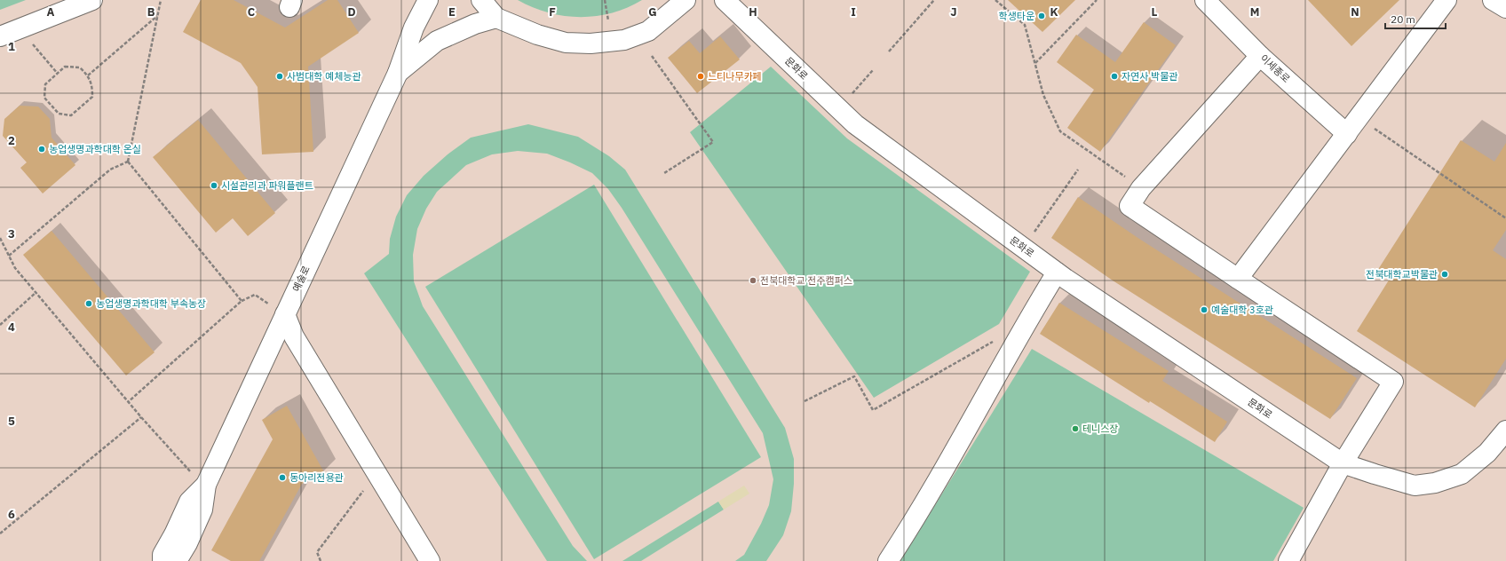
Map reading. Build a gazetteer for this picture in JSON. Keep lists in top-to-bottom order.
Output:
{
  "streets": {
    "lane": ["문화로", "이세종로", "예술로"]
  },
  "places": [
    "학생타운",
    "사범대학 예체능관",
    "느티나무카페",
    "자연사 박물관",
    "농업생명과학대학 온실",
    "시설관리과 파워플랜트",
    "전북대학교박물관",
    "전북대학교 전주캠퍼스",
    "농업생명과학대학 부속농장",
    "예술대학 3호관",
    "테니스장",
    "동아리전용관"
  ],
  "scale_bar": "20 m",
  "grid": {
    "columns": [
      "A",
      "B",
      "C",
      "D",
      "E",
      "F",
      "G",
      "H",
      "I",
      "J",
      "K",
      "L",
      "M",
      "N"
    ],
    "rows": [
      "1",
      "2",
      "3",
      "4",
      "5",
      "6"
    ]
  }
}
